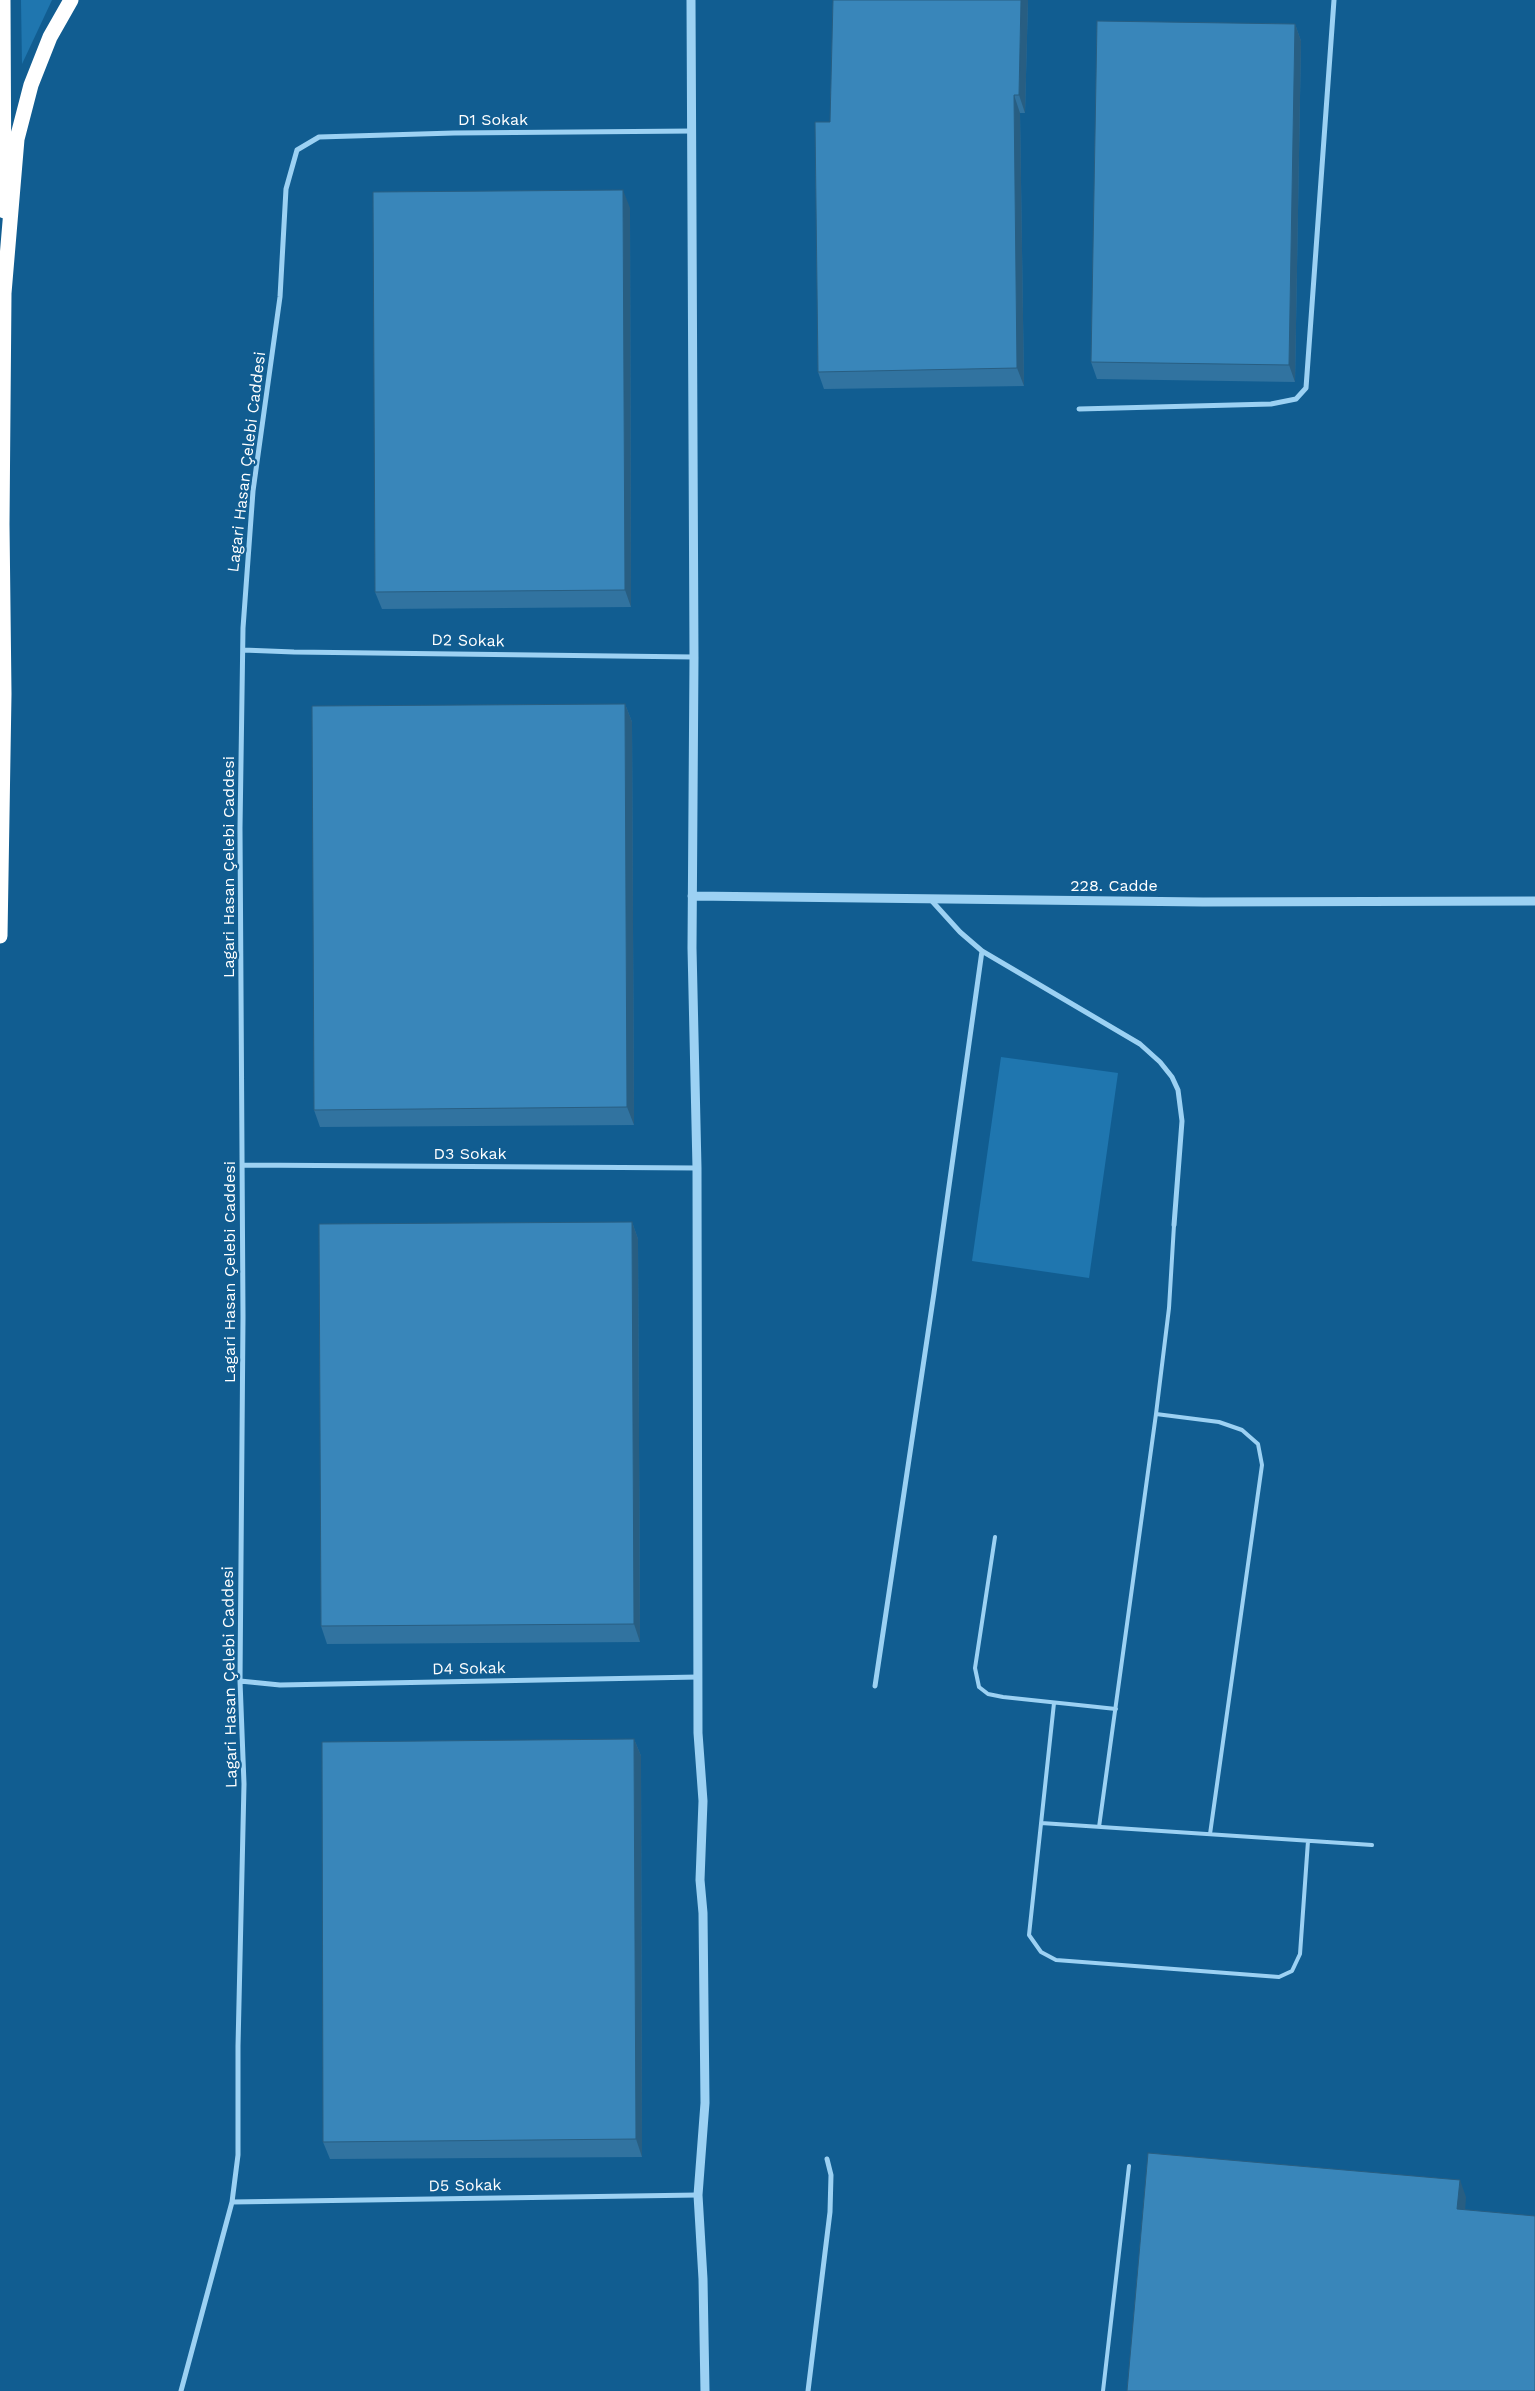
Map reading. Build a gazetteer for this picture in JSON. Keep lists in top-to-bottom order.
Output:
{
  "streets": {
    "street": [
      "D1 Sokak",
      "Lagari Hasan Çelebi Caddesi",
      "D2 Sokak",
      "228. Cadde",
      "D3 Sokak",
      "D4 Sokak",
      "D5 Sokak"
    ]
  },
  "crossings": [
    ["D1 Sokak", "Lagari Hasan Çelebi Caddesi"],
    ["Lagari Hasan Çelebi Caddesi", "D2 Sokak"],
    ["Lagari Hasan Çelebi Caddesi", "D3 Sokak"],
    ["Lagari Hasan Çelebi Caddesi", "D4 Sokak"],
    ["Lagari Hasan Çelebi Caddesi", "D5 Sokak"]
  ]
}
